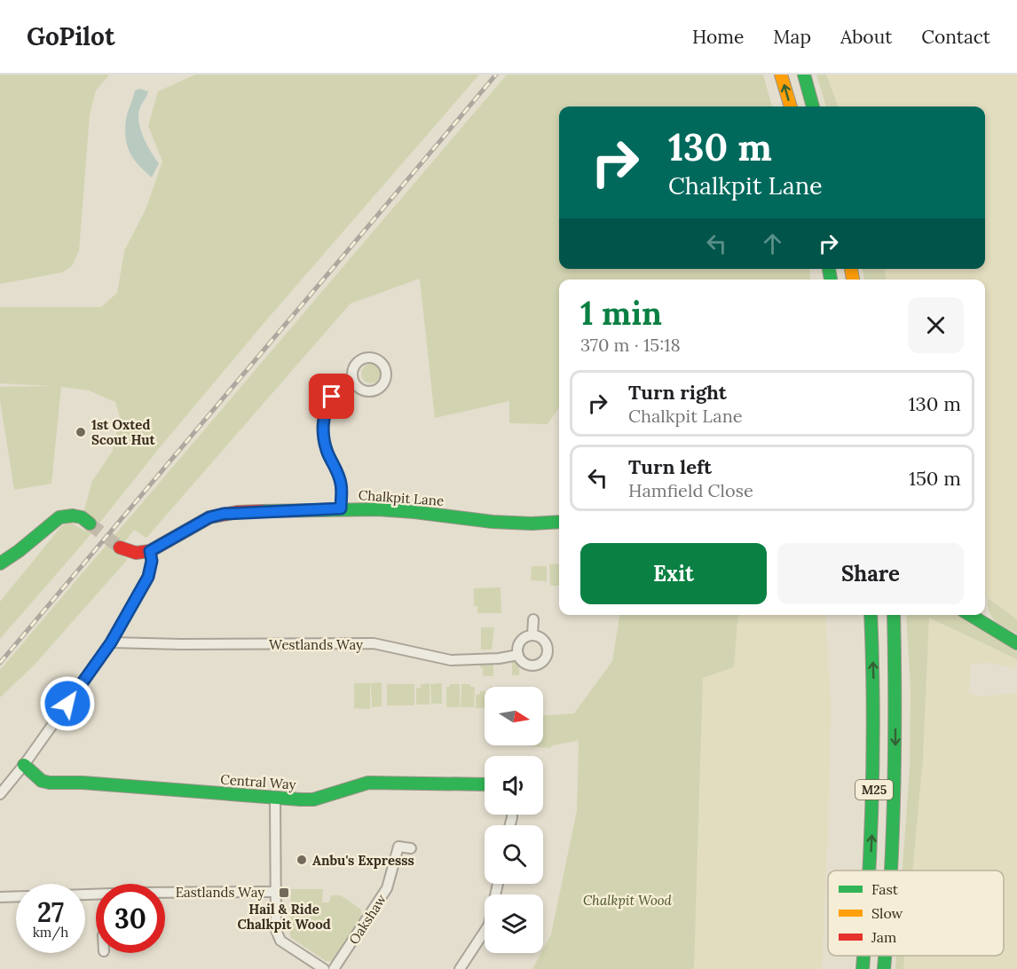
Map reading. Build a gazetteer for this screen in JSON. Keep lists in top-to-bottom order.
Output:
{
  "streets": {
    "main road": ["Chalkpit Lane", "Central Way", "M25"],
    "street": ["Westlands Way", "Eastlands Way", "Oakshaw"]
  },
  "parks": ["Chalkpit Wood"],
  "places": {
    "other": ["1st Oxted Scout Hut", "Anbu's Expresss"],
    "transit": ["Hail & Ride Chalkpit Wood"]
  },
  "legend": ["Fast", "Slow", "Jam"],
  "north": "right",
  "page": {
    "header": "GoPilot",
    "nav": [
      "Home",
      "Map",
      "About",
      "Contact"
    ],
    "turn": ["130 m", "Chalkpit Lane"],
    "heading": ["1 min", "370 m · 15:18"],
    "list": [
      {
        "name": "Turn right",
        "note": "Chalkpit Lane",
        "value": "130 m"
      },
      {
        "name": "Turn left",
        "note": "Hamfield Close",
        "value": "150 m"
      }
    ],
    "buttons": ["Exit", "Share"],
    "speed": "27 km/h",
    "limit": "30"
  }
}
